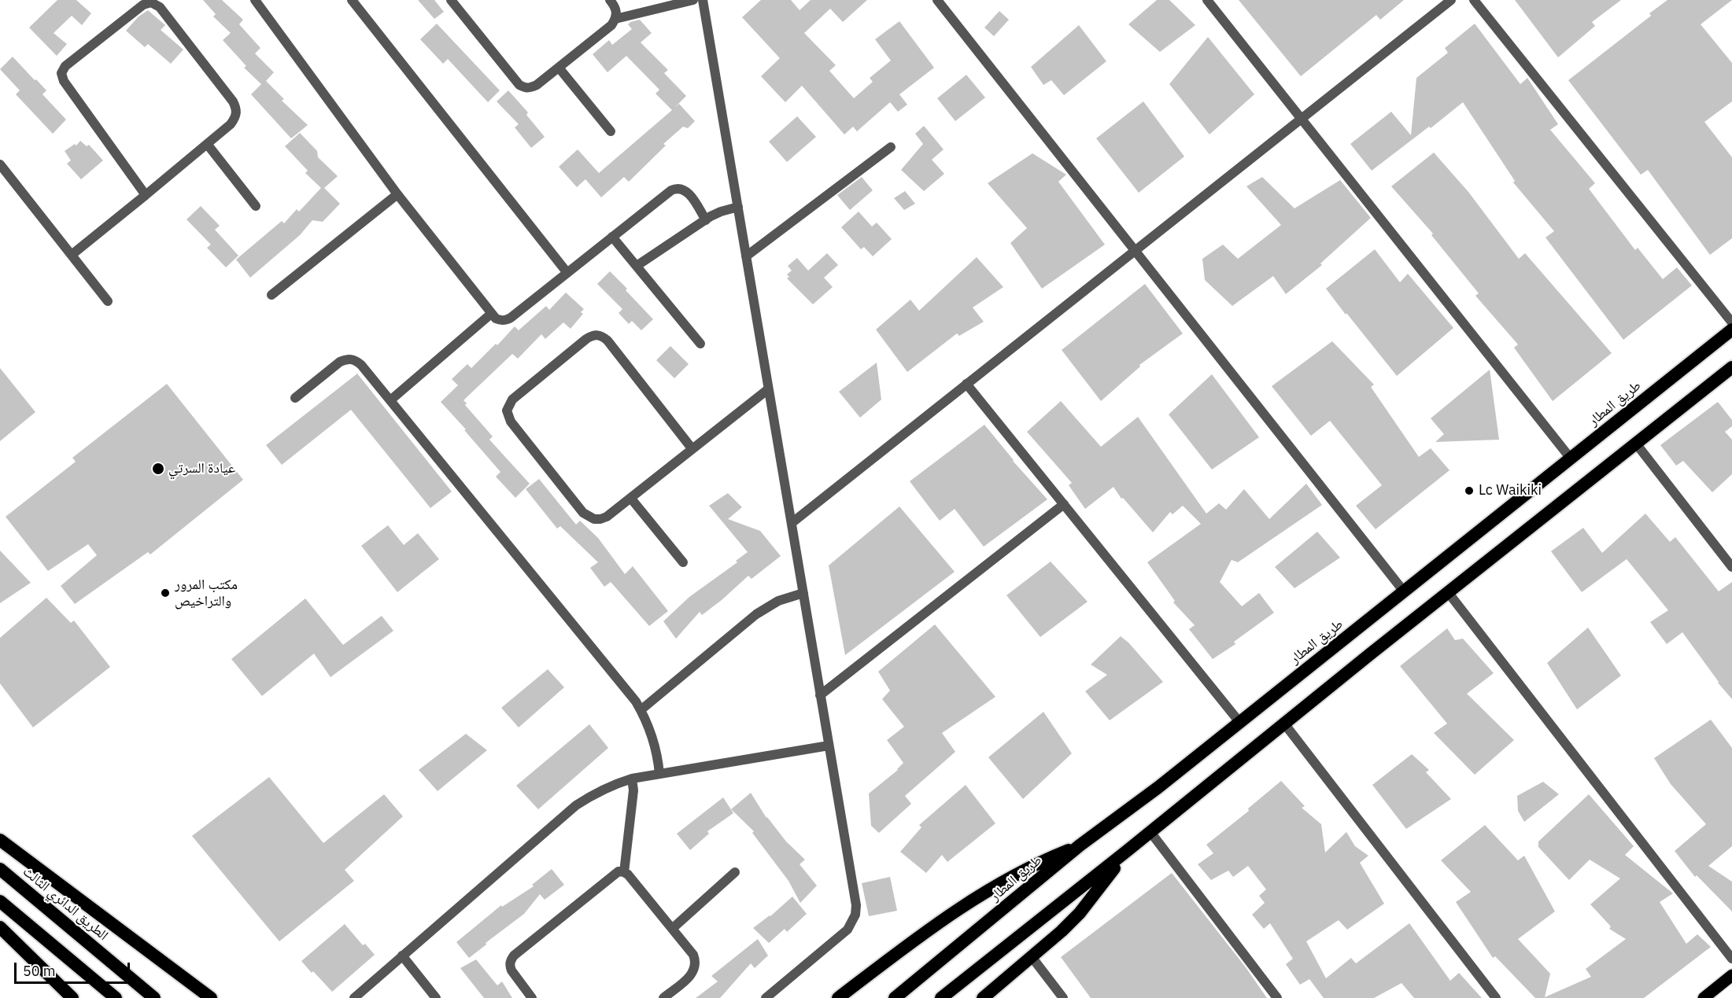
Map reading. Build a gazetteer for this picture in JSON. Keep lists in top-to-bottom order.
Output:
{
  "streets": {
    "highway": ["طريق المطار", "الطريق الدائري الثالث"]
  },
  "places": ["عيادة السرتي", "Lc Waikiki", "مكتب المرور والتراخيص"],
  "scale_bar": "50 m"
}
